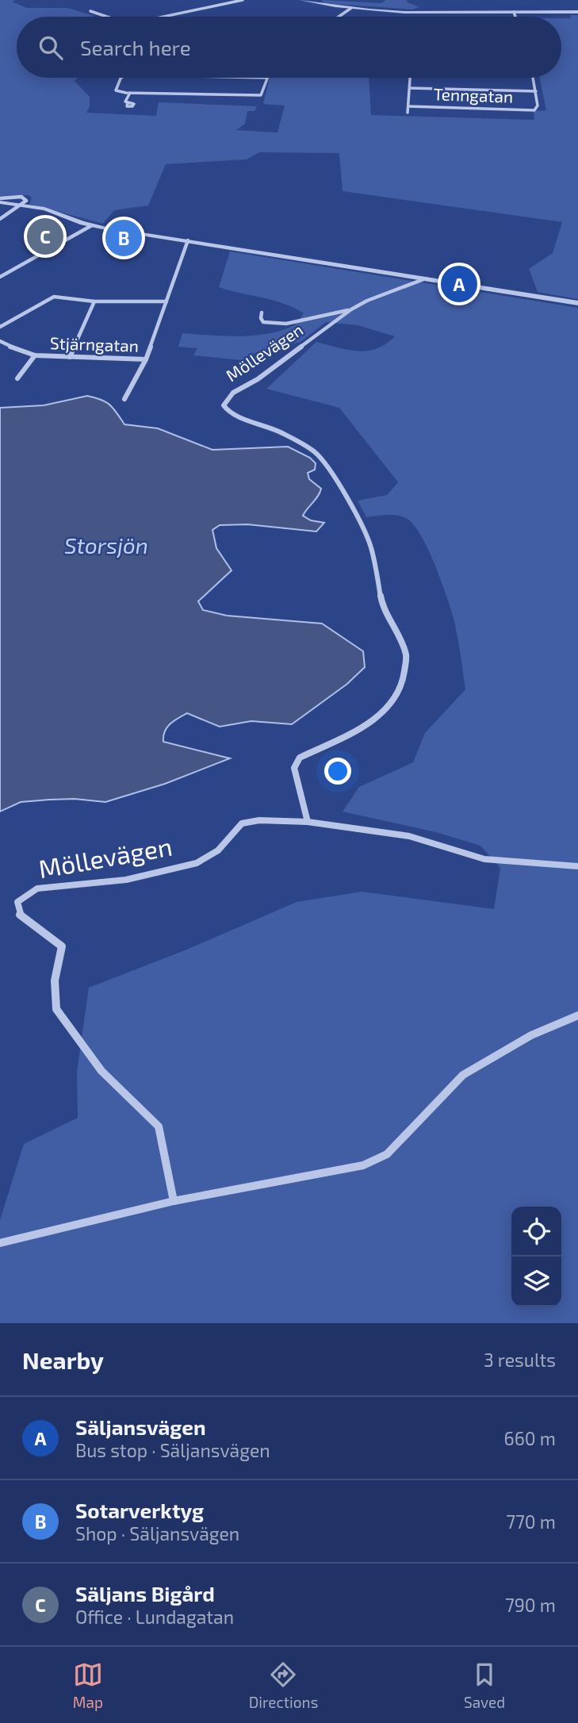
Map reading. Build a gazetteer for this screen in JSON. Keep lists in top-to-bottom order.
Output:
{
  "streets": {
    "street": ["Tenngatan", "Stjärngatan", "Möllevägen"]
  },
  "water": ["Storsjön"],
  "page": {
    "search": "Search here",
    "pins": ["C", "B", "A"],
    "heading": ["Nearby", "3 results"],
    "list": [
      {
        "mark": "A",
        "name": "Säljansvägen",
        "note": "Bus stop · Säljansvägen",
        "value": "660 m"
      },
      {
        "mark": "B",
        "name": "Sotarverktyg",
        "note": "Shop · Säljansvägen",
        "value": "770 m"
      },
      {
        "mark": "C",
        "name": "Säljans Bigård",
        "note": "Office · Lundagatan",
        "value": "790 m"
      }
    ],
    "nav": ["Map", "Directions", "Saved"]
  }
}
